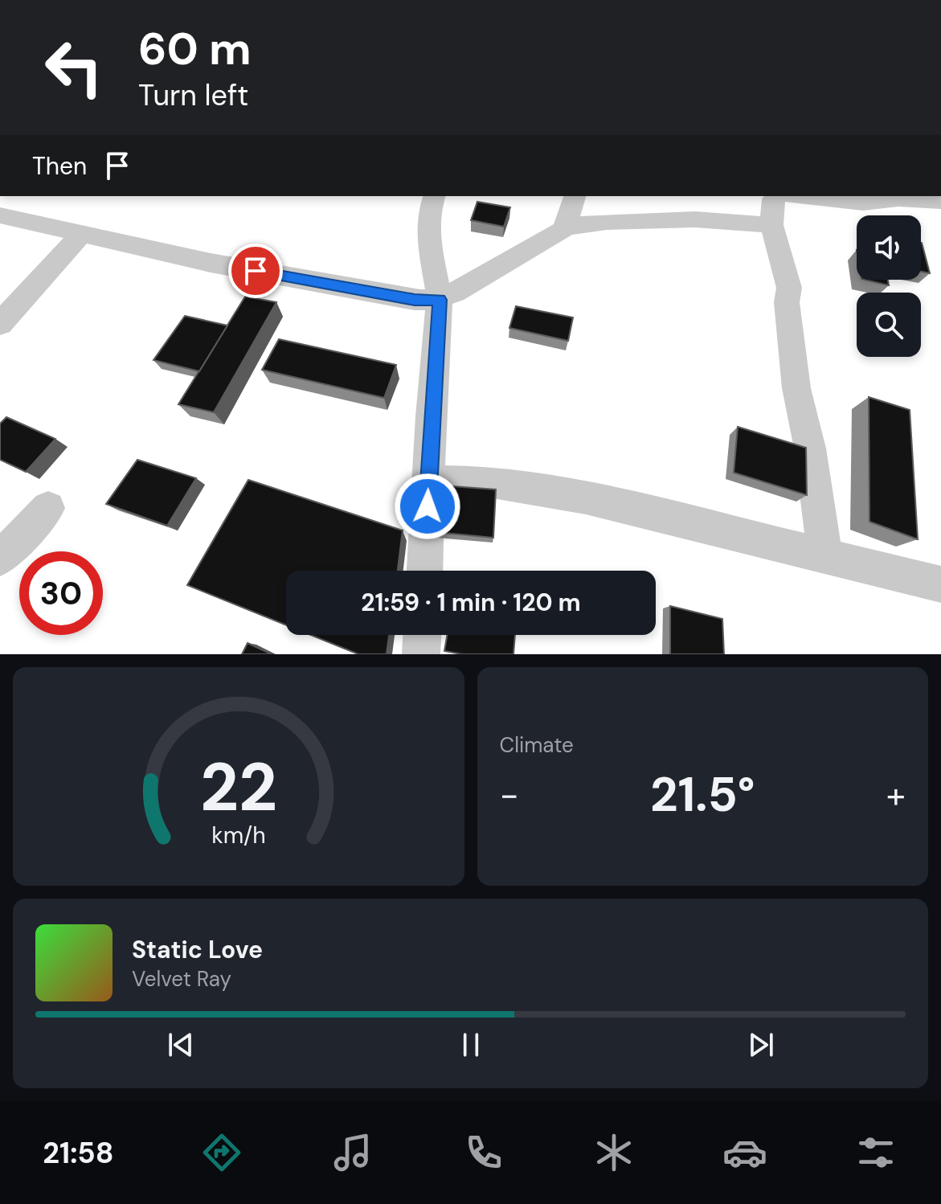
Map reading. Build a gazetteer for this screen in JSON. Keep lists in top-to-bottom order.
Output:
{
  "page": {
    "turn": ["60 m", "Turn left"],
    "then": "Then",
    "limit": "30",
    "trip": "21:59 · 1 min · 120 m",
    "tile": "Climate",
    "heat": ["−", "21.5°", "+"],
    "song": ["Static Love", "Velvet Ray"],
    "tabs": "21:58",
    "gauge": ["22", "km/h"]
  }
}
